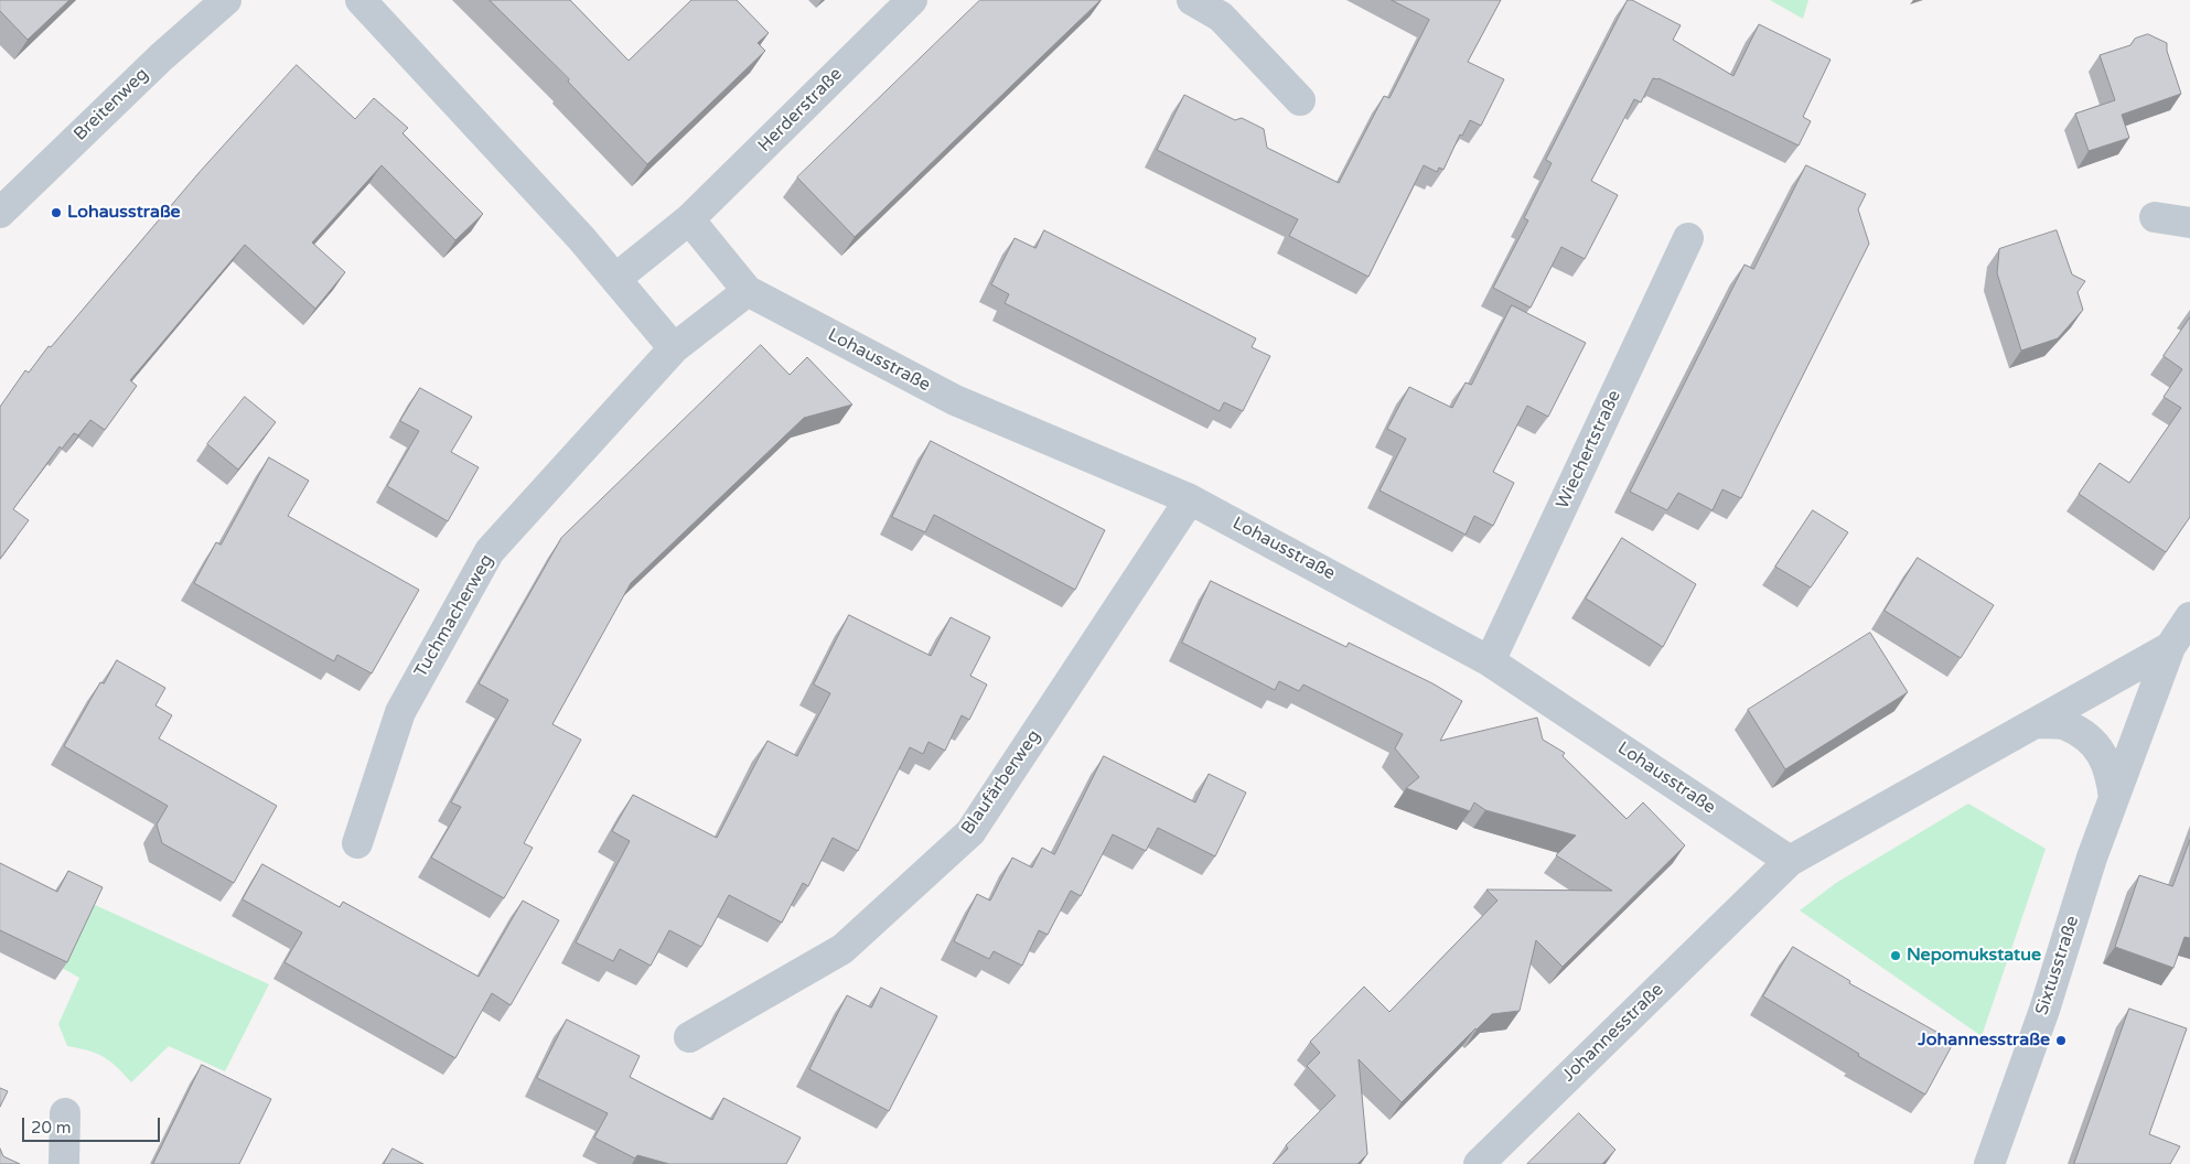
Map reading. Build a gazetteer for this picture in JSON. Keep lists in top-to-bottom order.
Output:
{
  "streets": {
    "street": [
      "Breitenweg",
      "Herderstraße",
      "Lohausstraße",
      "Wiechertstraße",
      "Tuchmacherweg",
      "Blaufärberweg",
      "Sixtusstraße",
      "Johannesstraße"
    ]
  },
  "crossings": [
    ["Herderstraße", "Lohausstraße"],
    ["Lohausstraße", "Wiechertstraße"],
    ["Lohausstraße", "Blaufärberweg"],
    ["Lohausstraße", "Johannesstraße"],
    ["Sixtusstraße", "Johannesstraße"]
  ],
  "places": ["Lohausstraße", "Nepomukstatue", "Johannesstraße"],
  "scale_bar": "20 m"
}
